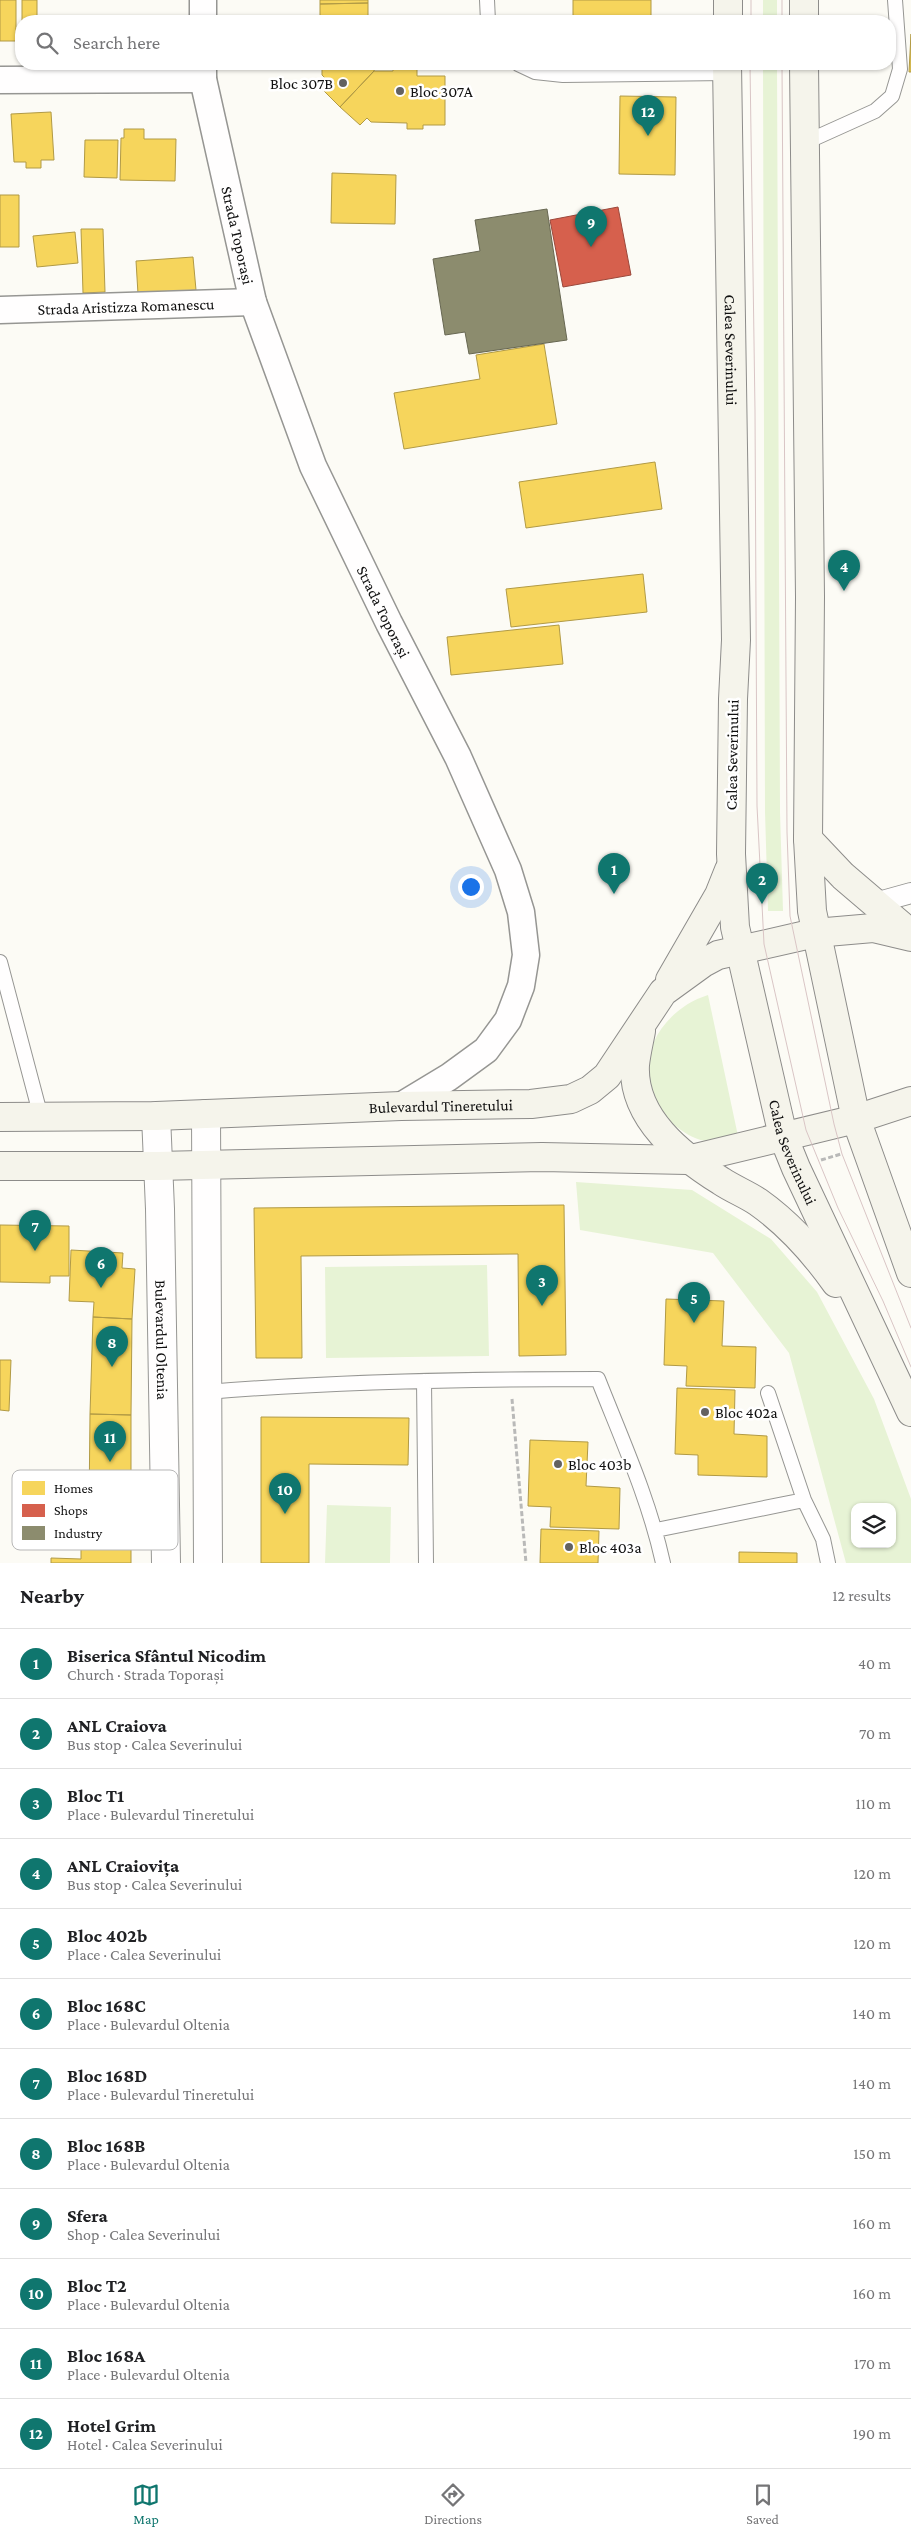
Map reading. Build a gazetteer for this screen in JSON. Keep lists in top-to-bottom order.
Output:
{
  "streets": {
    "main road": ["Calea Severinului", "Bulevardul Tineretului"],
    "street": ["Strada Toporași", "Strada Aristizza Romanescu", "Bulevardul Oltenia"]
  },
  "crossings": [
    ["Strada Toporași", "Strada Aristizza Romanescu"],
    ["Strada Toporași", "Bulevardul Tineretului"],
    ["Calea Severinului", "Bulevardul Tineretului"],
    ["Bulevardul Tineretului", "Bulevardul Oltenia"]
  ],
  "places": [
    "Bloc 307B",
    "Bloc 307A",
    "Bloc 402a",
    "Bloc 403b",
    "Bloc 403a"
  ],
  "legend": ["Homes", "Shops", "Industry"],
  "page": {
    "search": "Search here",
    "pins": [
      "12",
      "9",
      "4",
      "1",
      "2",
      "7",
      "6",
      "3",
      "5",
      "8",
      "11",
      "10"
    ],
    "heading": ["Nearby", "12 results"],
    "list": [
      {
        "mark": "1",
        "name": "Biserica Sfântul Nicodim",
        "note": "Church · Strada Toporași",
        "value": "40 m"
      },
      {
        "mark": "2",
        "name": "ANL Craiova",
        "note": "Bus stop · Calea Severinului",
        "value": "70 m"
      },
      {
        "mark": "3",
        "name": "Bloc T1",
        "note": "Place · Bulevardul Tineretului",
        "value": "110 m"
      },
      {
        "mark": "4",
        "name": "ANL Craiovița",
        "note": "Bus stop · Calea Severinului",
        "value": "120 m"
      },
      {
        "mark": "5",
        "name": "Bloc 402b",
        "note": "Place · Calea Severinului",
        "value": "120 m"
      },
      {
        "mark": "6",
        "name": "Bloc 168C",
        "note": "Place · Bulevardul Oltenia",
        "value": "140 m"
      },
      {
        "mark": "7",
        "name": "Bloc 168D",
        "note": "Place · Bulevardul Tineretului",
        "value": "140 m"
      },
      {
        "mark": "8",
        "name": "Bloc 168B",
        "note": "Place · Bulevardul Oltenia",
        "value": "150 m"
      },
      {
        "mark": "9",
        "name": "Sfera",
        "note": "Shop · Calea Severinului",
        "value": "160 m"
      },
      {
        "mark": "10",
        "name": "Bloc T2",
        "note": "Place · Bulevardul Oltenia",
        "value": "160 m"
      },
      {
        "mark": "11",
        "name": "Bloc 168A",
        "note": "Place · Bulevardul Oltenia",
        "value": "170 m"
      },
      {
        "mark": "12",
        "name": "Hotel Grim",
        "note": "Hotel · Calea Severinului",
        "value": "190 m"
      }
    ],
    "nav": ["Map", "Directions", "Saved"]
  }
}
